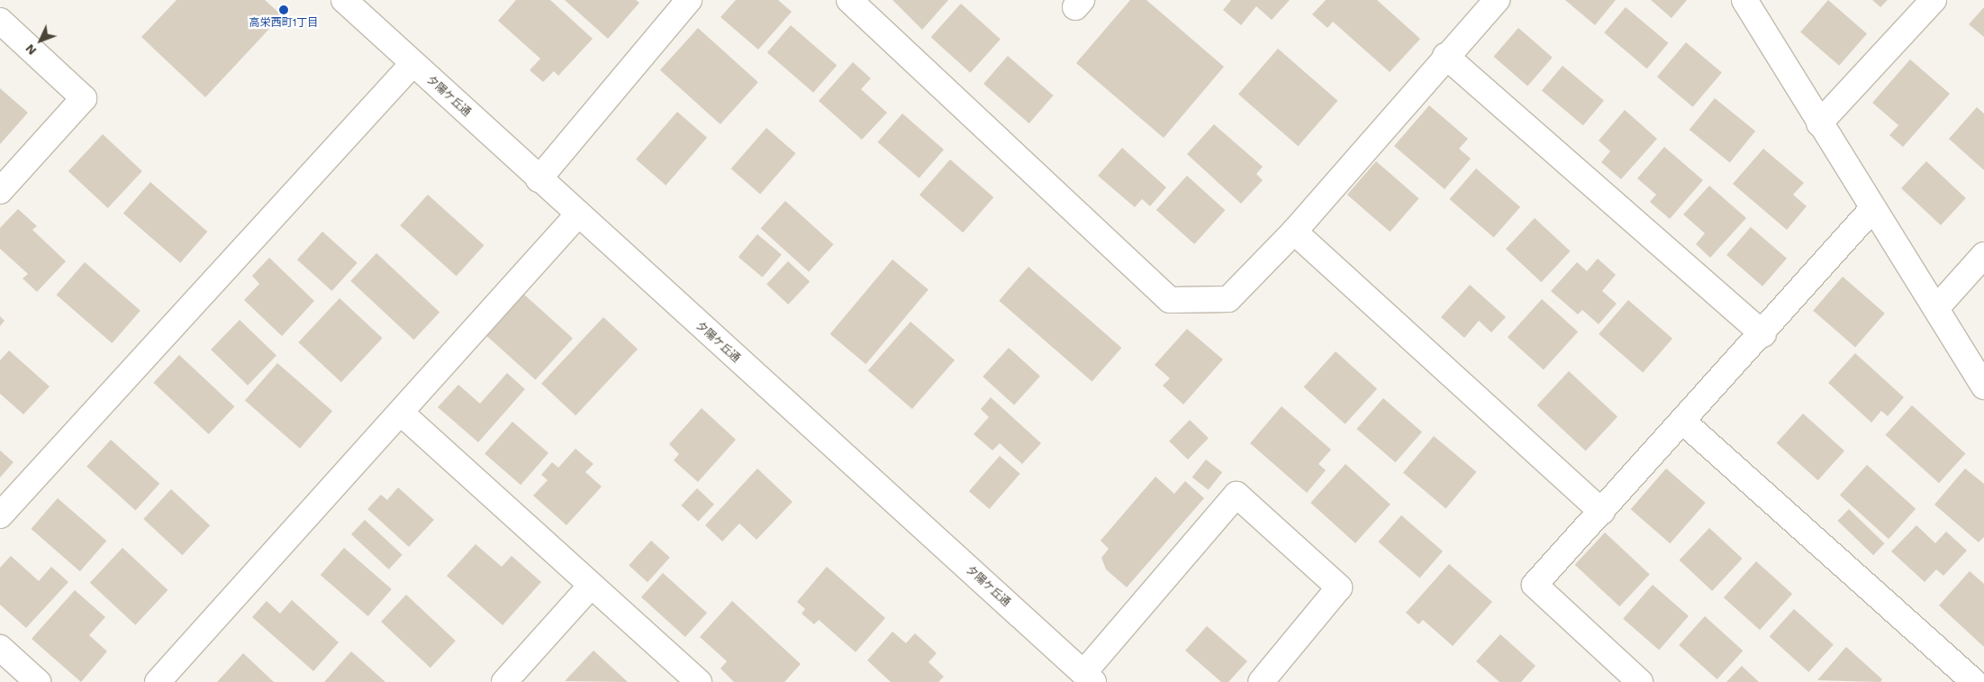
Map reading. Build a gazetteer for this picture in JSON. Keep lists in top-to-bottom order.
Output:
{
  "streets": {
    "street": ["夕陽ケ丘通"]
  },
  "places": ["高栄西町1丁目"],
  "north": "bottom left"
}
